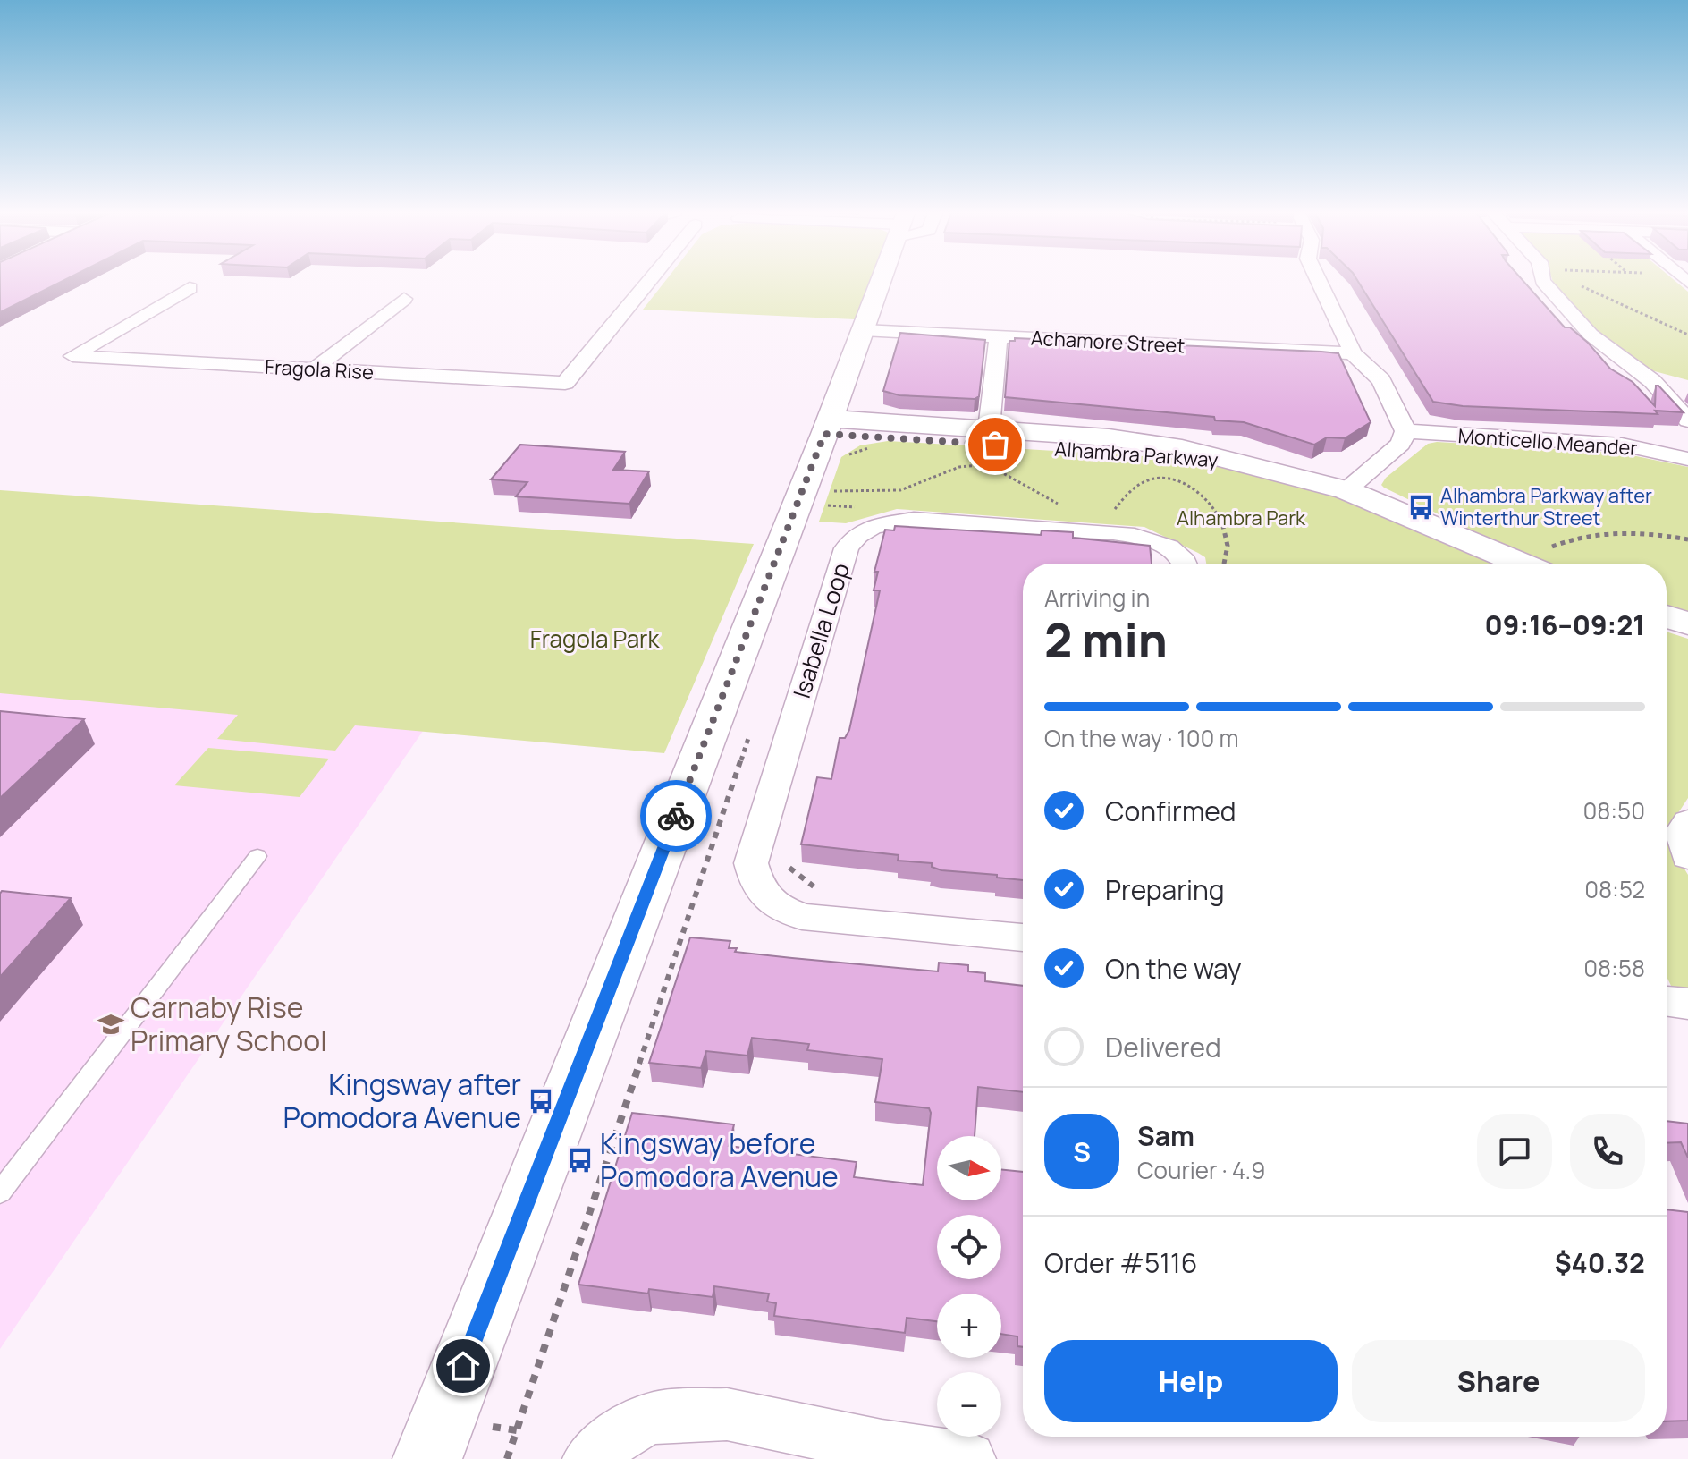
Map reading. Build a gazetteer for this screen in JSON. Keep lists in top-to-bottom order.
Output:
{
  "streets": {
    "street": [
      "Achamore Street",
      "Fragola Rise",
      "Monticello Meander",
      "Alhambra Parkway",
      "Isabella Loop"
    ]
  },
  "parks": ["Alhambra Park", "Fragola Park"],
  "places": {
    "bus stop": ["Alhambra Parkway after Winterthur Street", "Kingsway after Pomodora Avenue", "Kingsway before Pomodora Avenue"],
    "school or university": ["Carnaby Rise Primary School"]
  },
  "north": "right",
  "page": {
    "heading": ["2 min", "Arriving in", "09:16–09:21"],
    "panel": [
      "Sam",
      "Courier · 4.9",
      "Order #5116",
      "$40.32"
    ],
    "bar": "On the way · 100 m",
    "list": [
      ["Confirmed", "08:50"],
      ["Preparing", "08:52"],
      ["On the way", "08:58"],
      "Delivered"
    ],
    "round": "S",
    "map_buttons": ["+", "−"],
    "buttons": ["Help", "Share"]
  }
}
